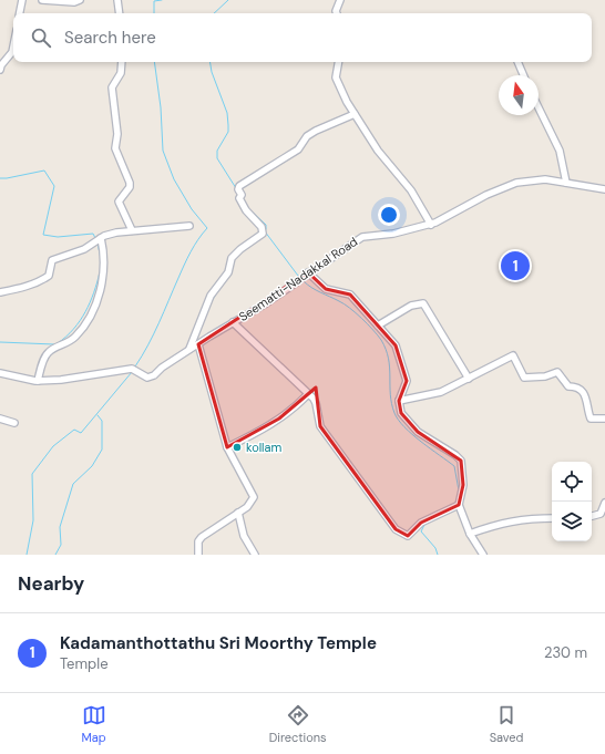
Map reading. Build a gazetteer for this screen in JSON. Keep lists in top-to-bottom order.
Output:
{
  "streets": {
    "street": ["Seematti-Nadakkal Road"]
  },
  "places": ["kollam"],
  "north": "top",
  "page": {
    "search": "Search here",
    "pins": "1",
    "heading": "Nearby",
    "list": [
      {
        "mark": "1",
        "name": "Kadamanthottathu Sri Moorthy Temple",
        "note": "Temple",
        "value": "230 m"
      }
    ],
    "nav": ["Map", "Directions", "Saved"]
  }
}
